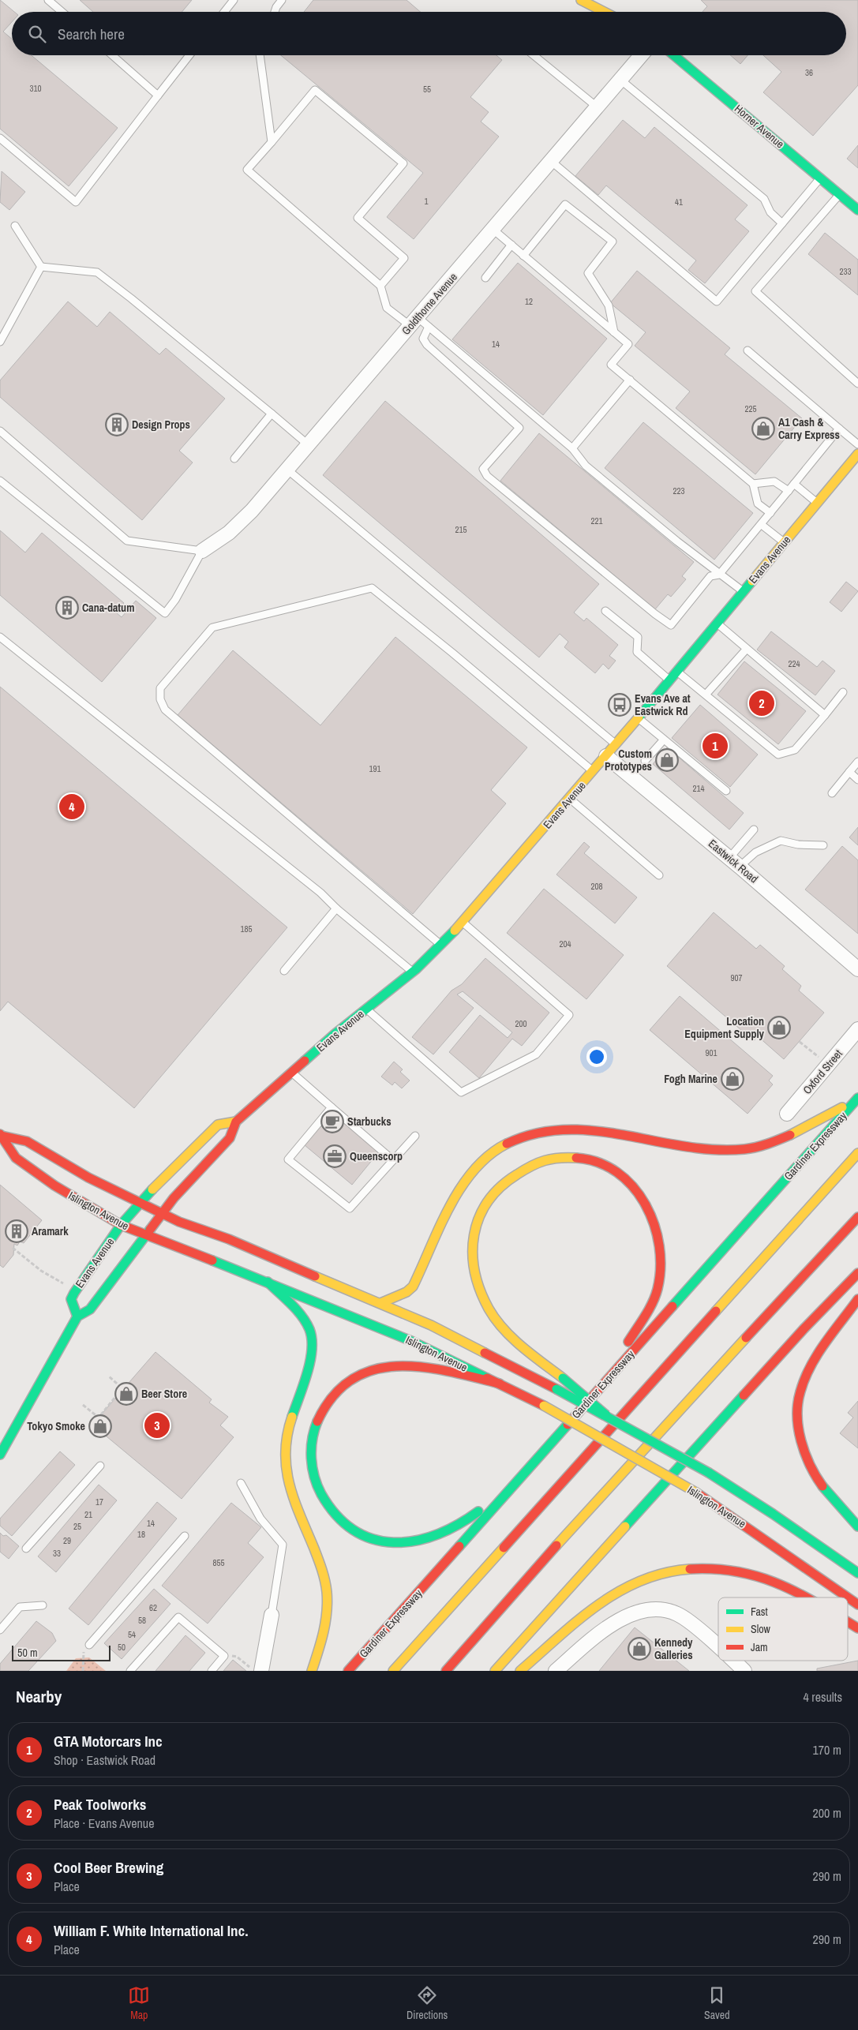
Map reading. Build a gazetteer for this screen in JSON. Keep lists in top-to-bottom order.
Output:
{
  "streets": {
    "main road": [
      "Horner Avenue",
      "Evans Avenue",
      "Gardiner Expressway",
      "Islington Avenue"
    ],
    "street": ["Goldthorne Avenue", "Eastwick Road", "Oxford Street"]
  },
  "crossings": [
    ["Evans Avenue", "Eastwick Road"],
    ["Evans Avenue", "Islington Avenue"]
  ],
  "places": {
    "building": ["Design Props", "Cana-datum", "Aramark"],
    "shop": [
      "A1 Cash & Carry Express",
      "Custom Prototypes",
      "Location Equipment Supply",
      "Fogh Marine",
      "Beer Store",
      "Tokyo Smoke",
      "Kennedy Galleries"
    ],
    "bus stop": ["Evans Ave at Eastwick Rd"],
    "cafe": ["Starbucks"],
    "office": ["Queenscorp"]
  },
  "house_numbers": [
    "36",
    "310",
    "55",
    "1",
    "41",
    "233",
    "12",
    "14",
    "225",
    "223",
    "221",
    "215",
    "224",
    "191",
    "214",
    "208",
    "185",
    "204",
    "907",
    "200",
    "901",
    "17",
    "21",
    "14",
    "25",
    "18",
    "29",
    "33",
    "855",
    "62",
    "58",
    "54",
    "50"
  ],
  "legend": ["Fast", "Slow", "Jam"],
  "scale_bar": "50 m",
  "page": {
    "search": "Search here",
    "pins": [
      "2",
      "1",
      "4",
      "3"
    ],
    "scale": "50 m",
    "heading": ["Nearby", "4 results"],
    "list": [
      {
        "mark": "1",
        "name": "GTA Motorcars Inc",
        "note": "Shop · Eastwick Road",
        "value": "170 m"
      },
      {
        "mark": "2",
        "name": "Peak Toolworks",
        "note": "Place · Evans Avenue",
        "value": "200 m"
      },
      {
        "mark": "3",
        "name": "Cool Beer Brewing",
        "note": "Place",
        "value": "290 m"
      },
      {
        "mark": "4",
        "name": "William F. White International Inc.",
        "note": "Place",
        "value": "290 m"
      }
    ],
    "nav": ["Map", "Directions", "Saved"]
  }
}
